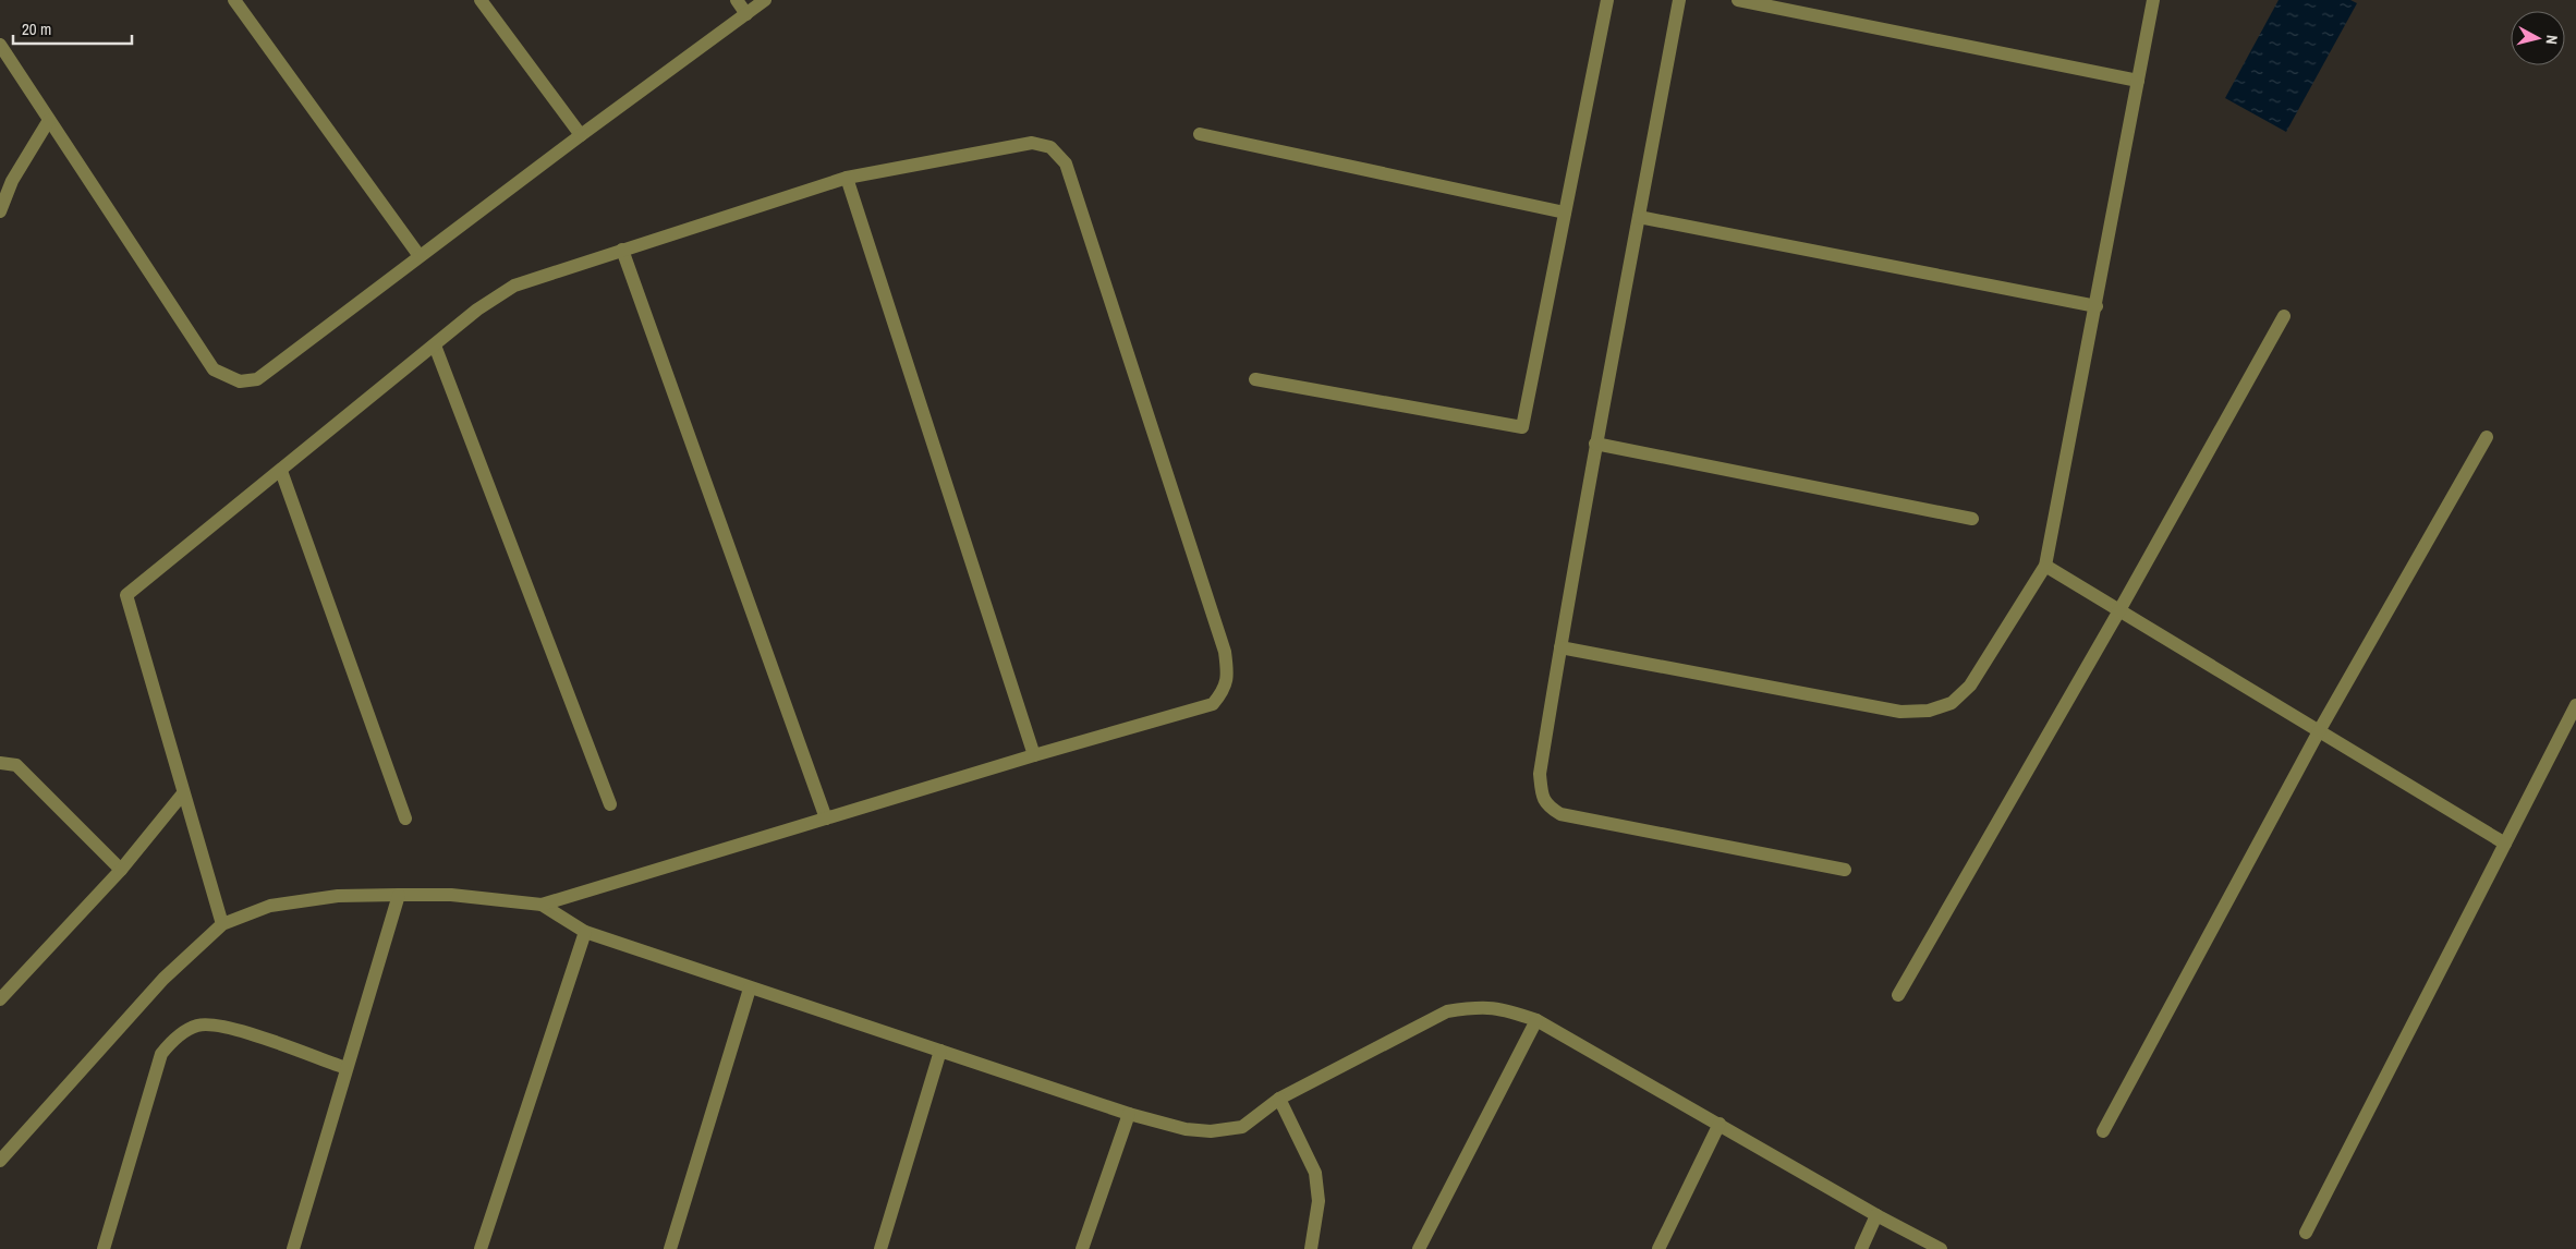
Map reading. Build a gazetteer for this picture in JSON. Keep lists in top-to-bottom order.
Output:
{
  "scale_bar": "20 m",
  "north": "right"
}
